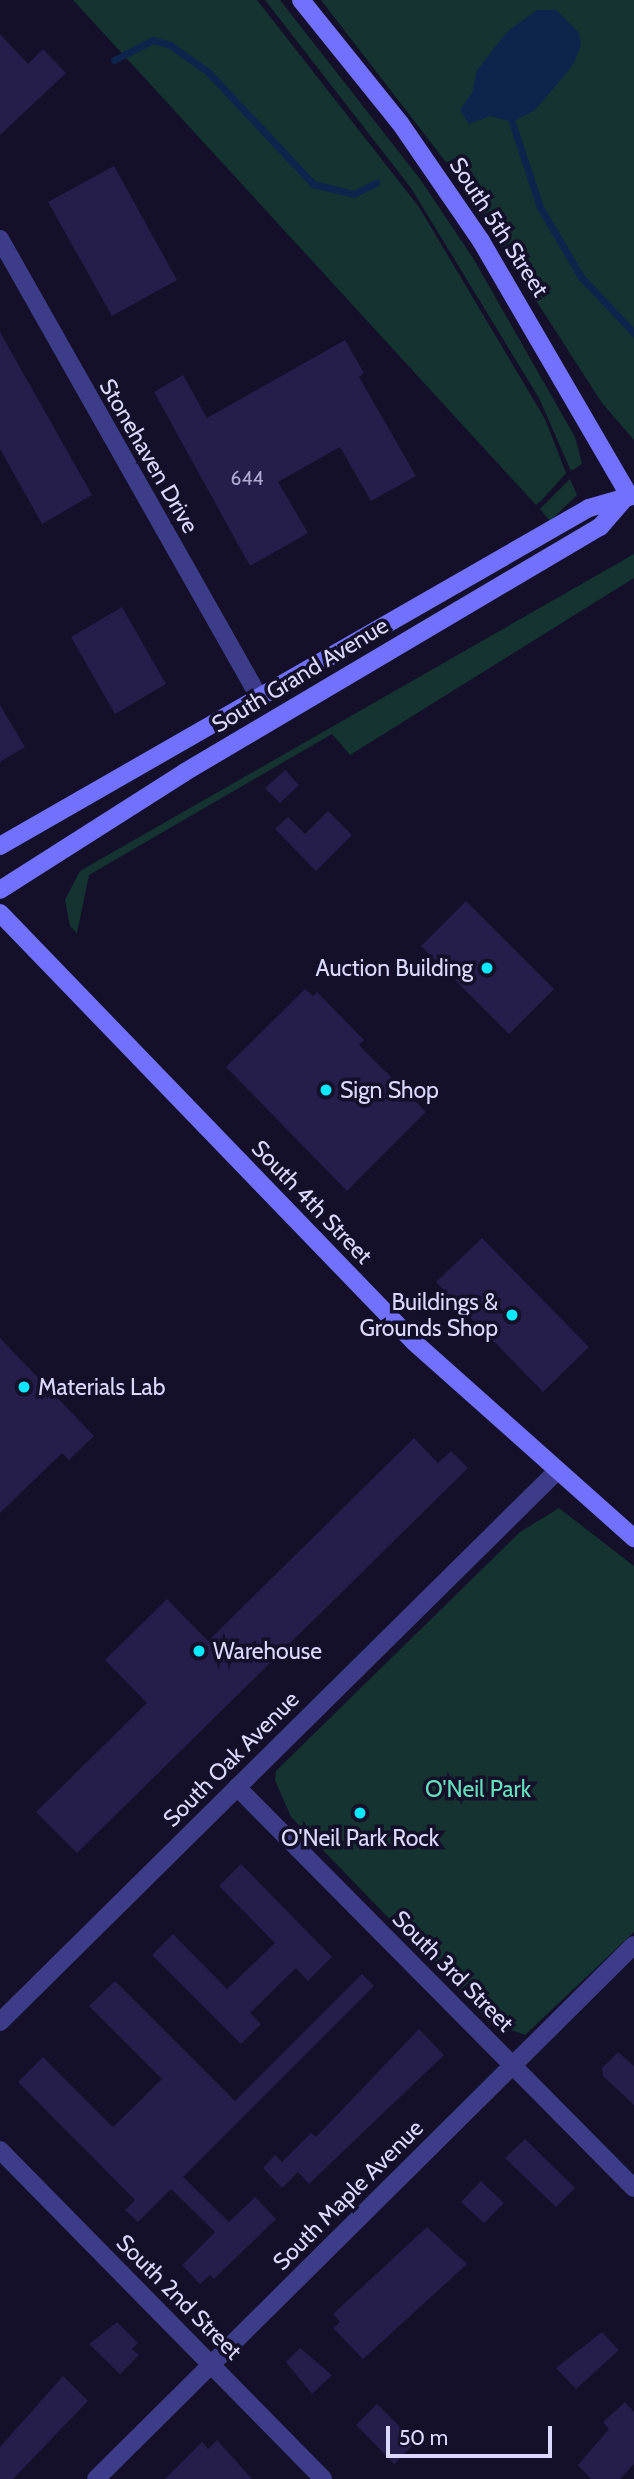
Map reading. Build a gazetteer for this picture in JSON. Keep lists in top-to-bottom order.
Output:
{
  "streets": {
    "street": [
      "South 5th Street",
      "Stonehaven Drive",
      "South Grand Avenue",
      "South 4th Street",
      "South Oak Avenue",
      "South 3rd Street",
      "South Maple Avenue",
      "South 2nd Street"
    ]
  },
  "crossings": [
    ["South 5th Street", "South Grand Avenue"],
    ["Stonehaven Drive", "South Grand Avenue"],
    ["South 4th Street", "South Oak Avenue"],
    ["South Oak Avenue", "South 3rd Street"],
    ["South 3rd Street", "South Maple Avenue"],
    ["South Maple Avenue", "South 2nd Street"]
  ],
  "parks": ["O'Neil Park"],
  "places": [
    "Auction Building",
    "Sign Shop",
    "Buildings & Grounds Shop",
    "Materials Lab",
    "Warehouse",
    "O'Neil Park Rock"
  ],
  "house_numbers": ["644"],
  "scale_bar": "50 m"
}
